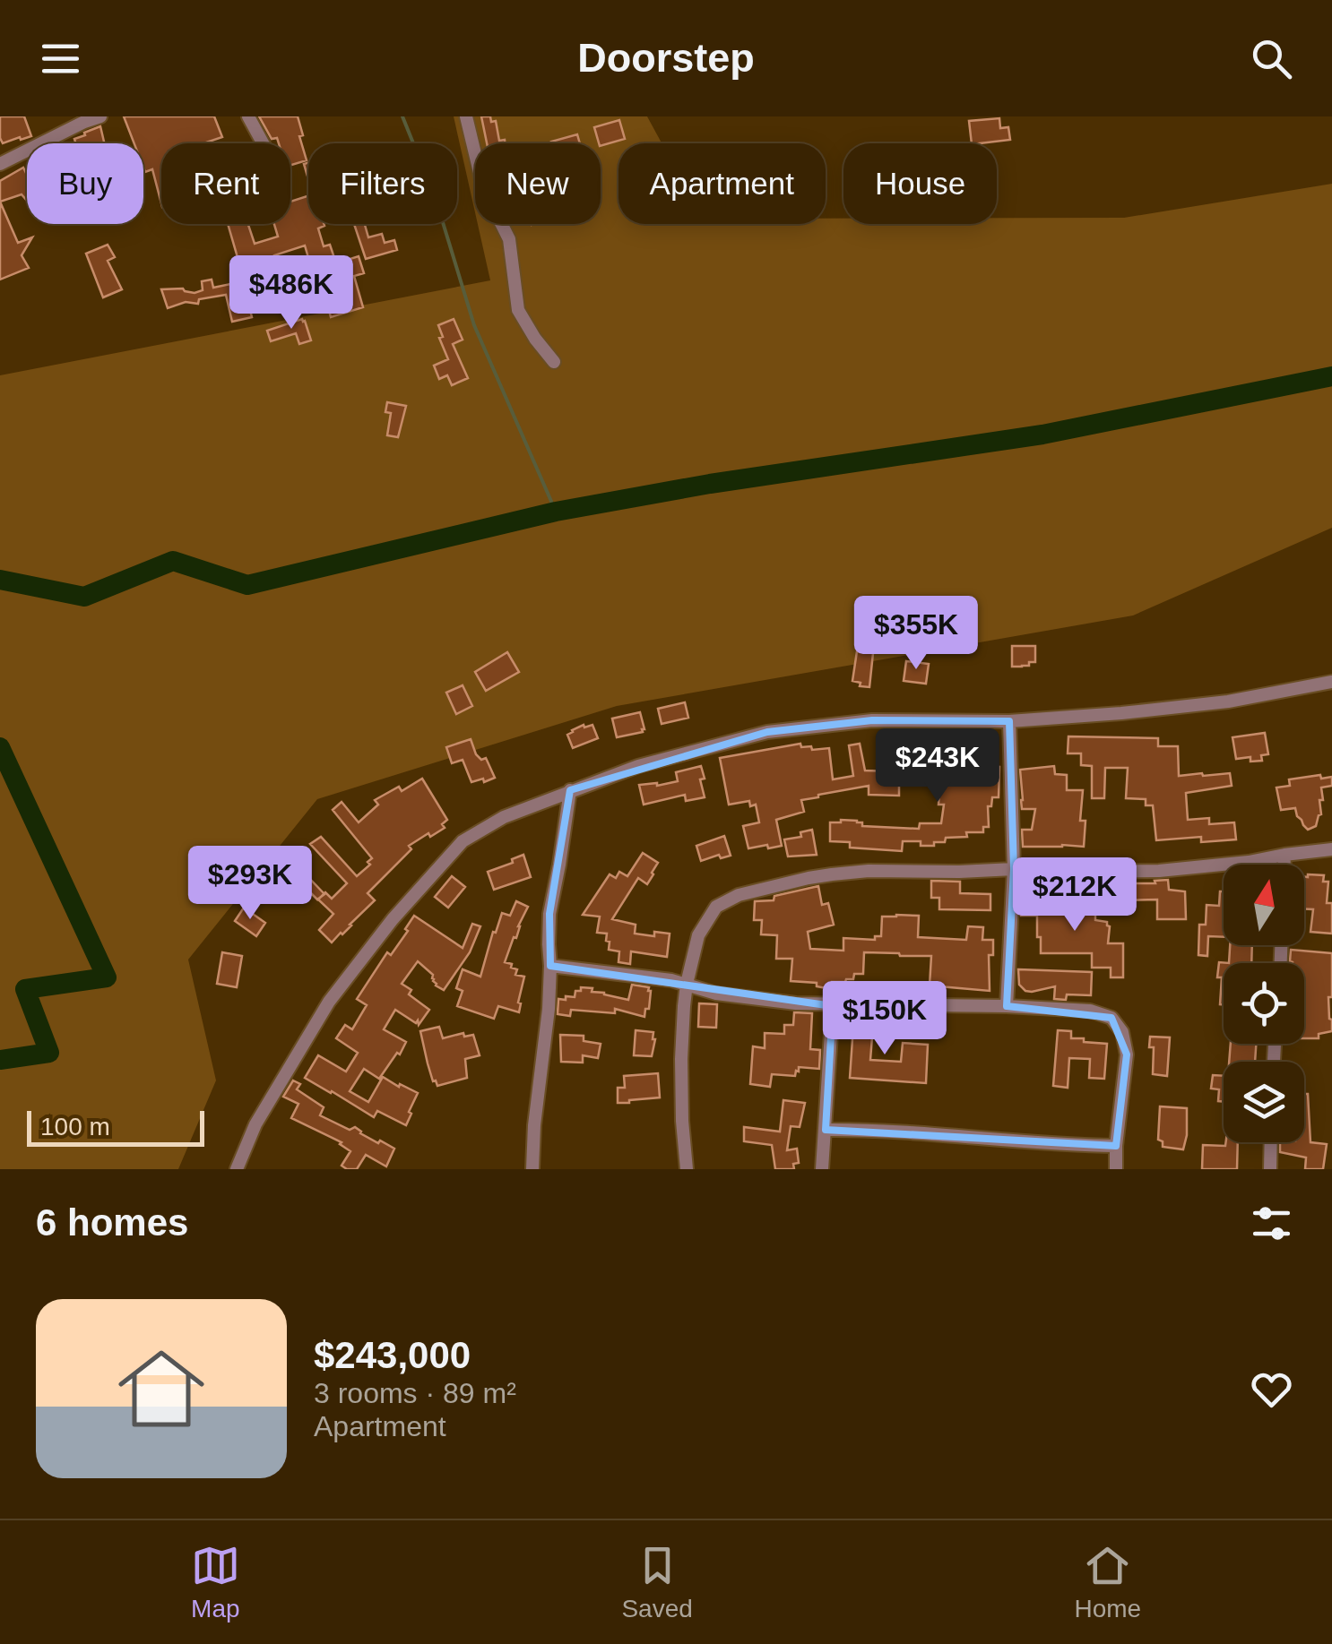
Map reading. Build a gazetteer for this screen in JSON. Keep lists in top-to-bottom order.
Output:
{
  "scale_bar": "100 m",
  "north": "top",
  "page": {
    "header": "Doorstep",
    "chip": [
      "Buy",
      "Rent",
      "Filters",
      "New",
      "Apartment",
      "House"
    ],
    "price": [
      "$486K",
      "$355K",
      "$243K",
      "$293K",
      "$212K",
      "$150K"
    ],
    "scale": "100 m",
    "heading": "6 homes",
    "list": [
      {
        "name": "$243,000",
        "note": "3 rooms · 89 m² · Apartment"
      }
    ],
    "tabs": ["Map", "Saved", "Home"]
  }
}
